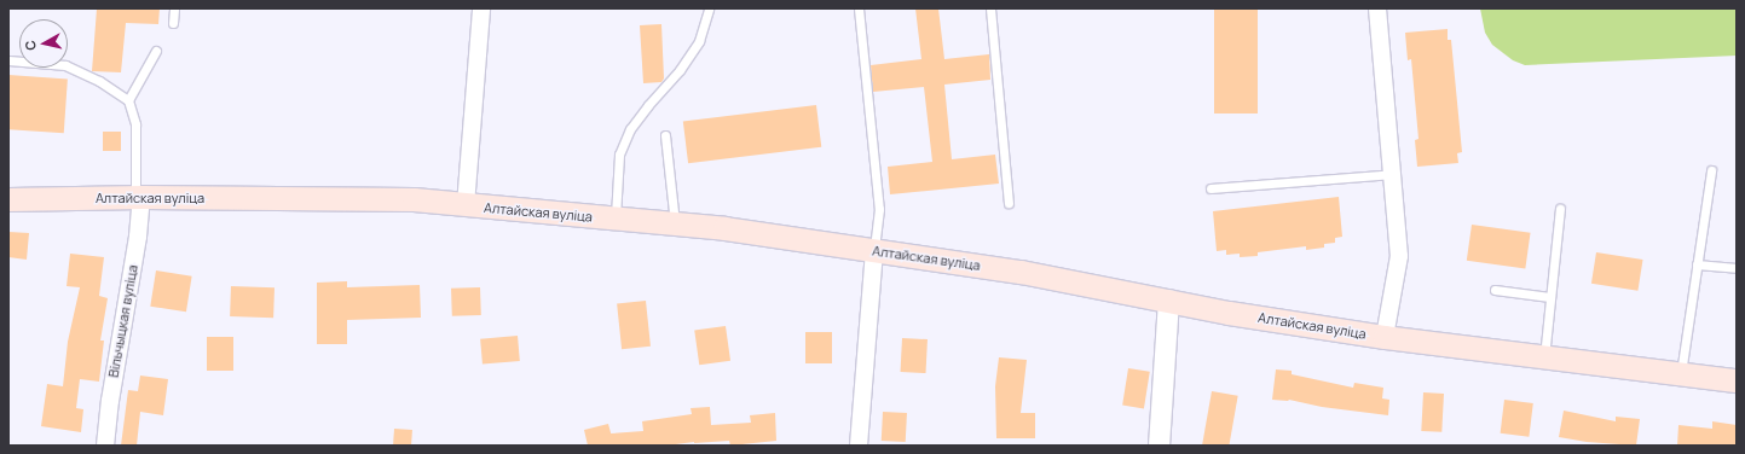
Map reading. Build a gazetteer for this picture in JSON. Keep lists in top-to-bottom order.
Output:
{
  "streets": {
    "main road": ["Алтайская вуліца"],
    "street": ["Вільчыцкая вуліца"]
  },
  "crossings": [
    ["Алтайская вуліца", "Вільчыцкая вуліца"]
  ],
  "north": "left"
}
